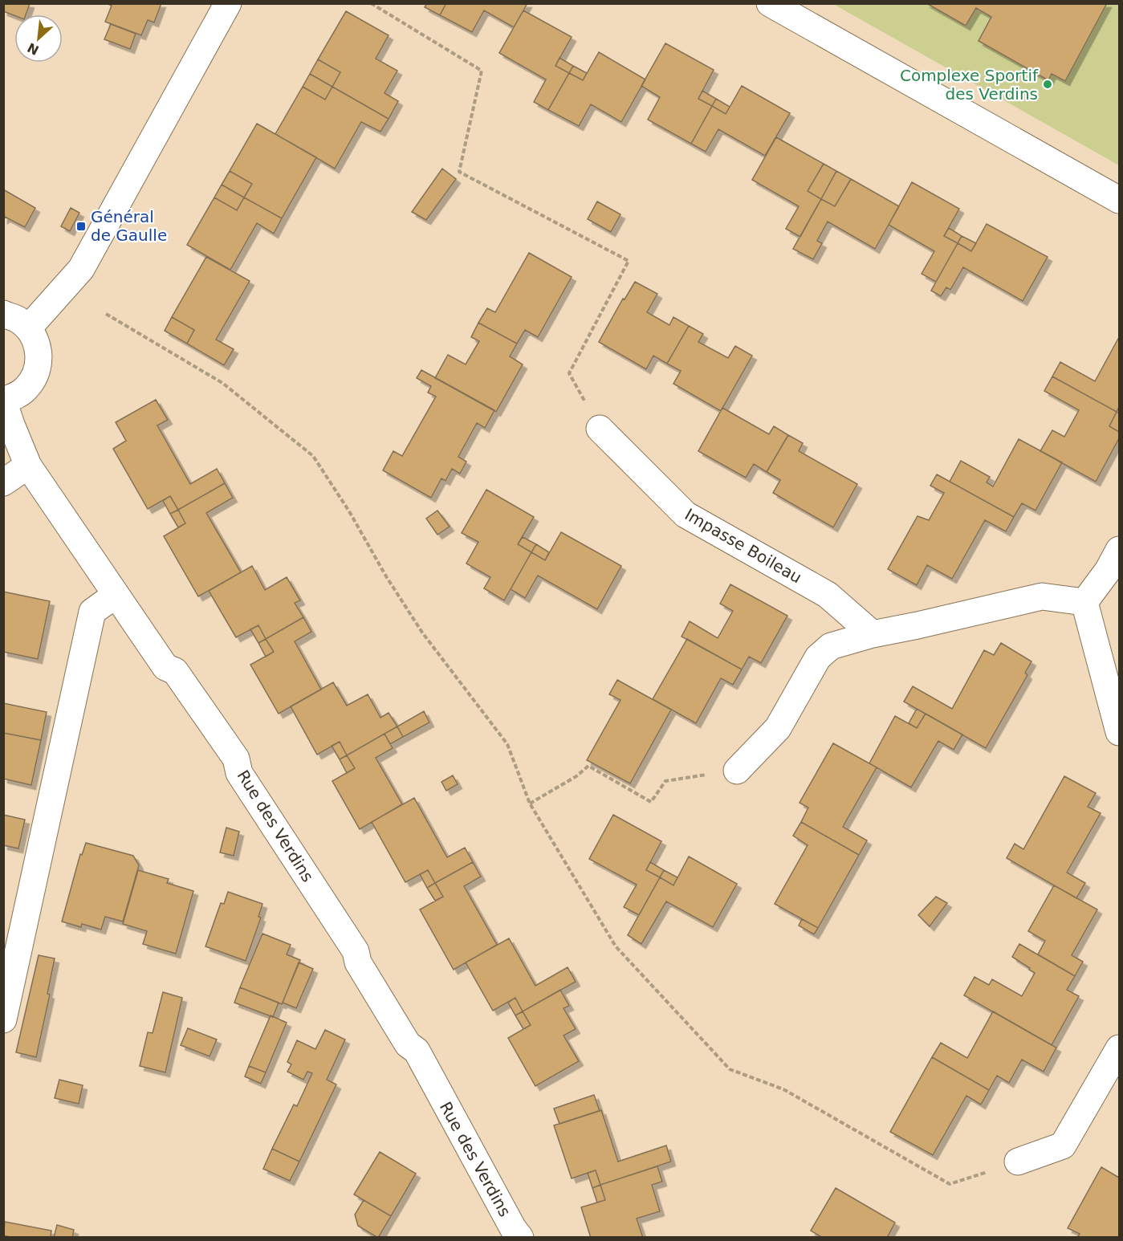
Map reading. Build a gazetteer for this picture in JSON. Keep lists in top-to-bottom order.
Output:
{
  "streets": {
    "street": ["Impasse Boileau", "Rue des Verdins"]
  },
  "places": {
    "other": ["Complexe Sportif des Verdins"],
    "transit": ["Général de Gaulle"]
  },
  "north": "bottom left"
}
